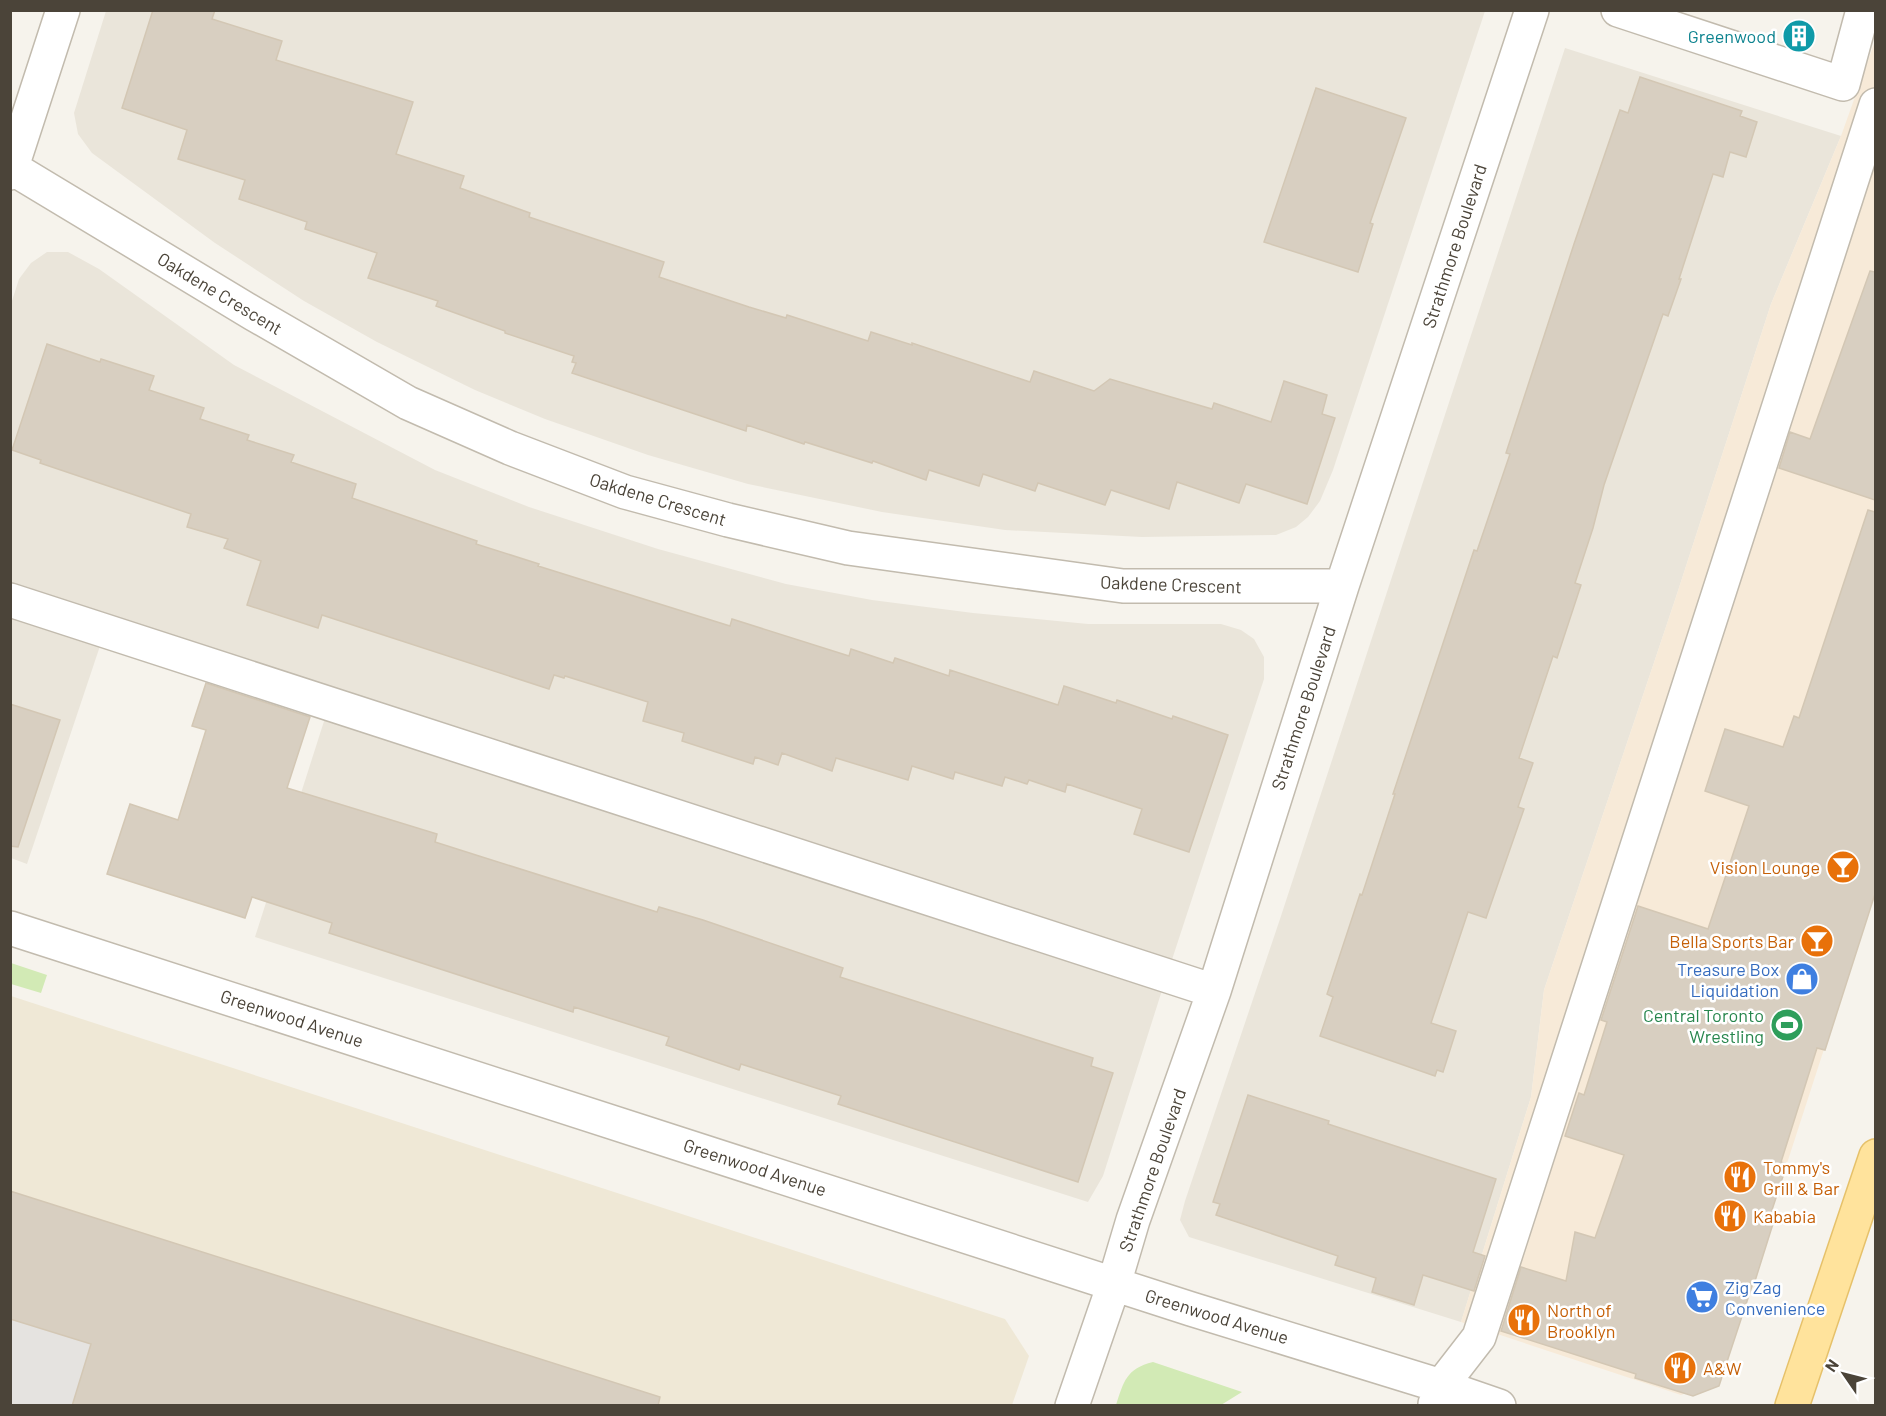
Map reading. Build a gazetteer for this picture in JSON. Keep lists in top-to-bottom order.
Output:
{
  "streets": {
    "street": ["Strathmore Boulevard", "Oakdene Crescent", "Greenwood Avenue"]
  },
  "crossings": [
    ["Strathmore Boulevard", "Oakdene Crescent"],
    ["Strathmore Boulevard", "Greenwood Avenue"]
  ],
  "places": {
    "building": ["Greenwood"],
    "bar": ["Vision Lounge", "Bella Sports Bar"],
    "shop": ["Treasure Box Liquidation"],
    "sports": ["Central Toronto Wrestling"],
    "restaurant": [
      "Tommy's Grill & Bar",
      "Kababia",
      "North of Brooklyn",
      "A&W"
    ],
    "supermarket": ["Zig Zag Convenience"]
  },
  "north": "top left"
}
